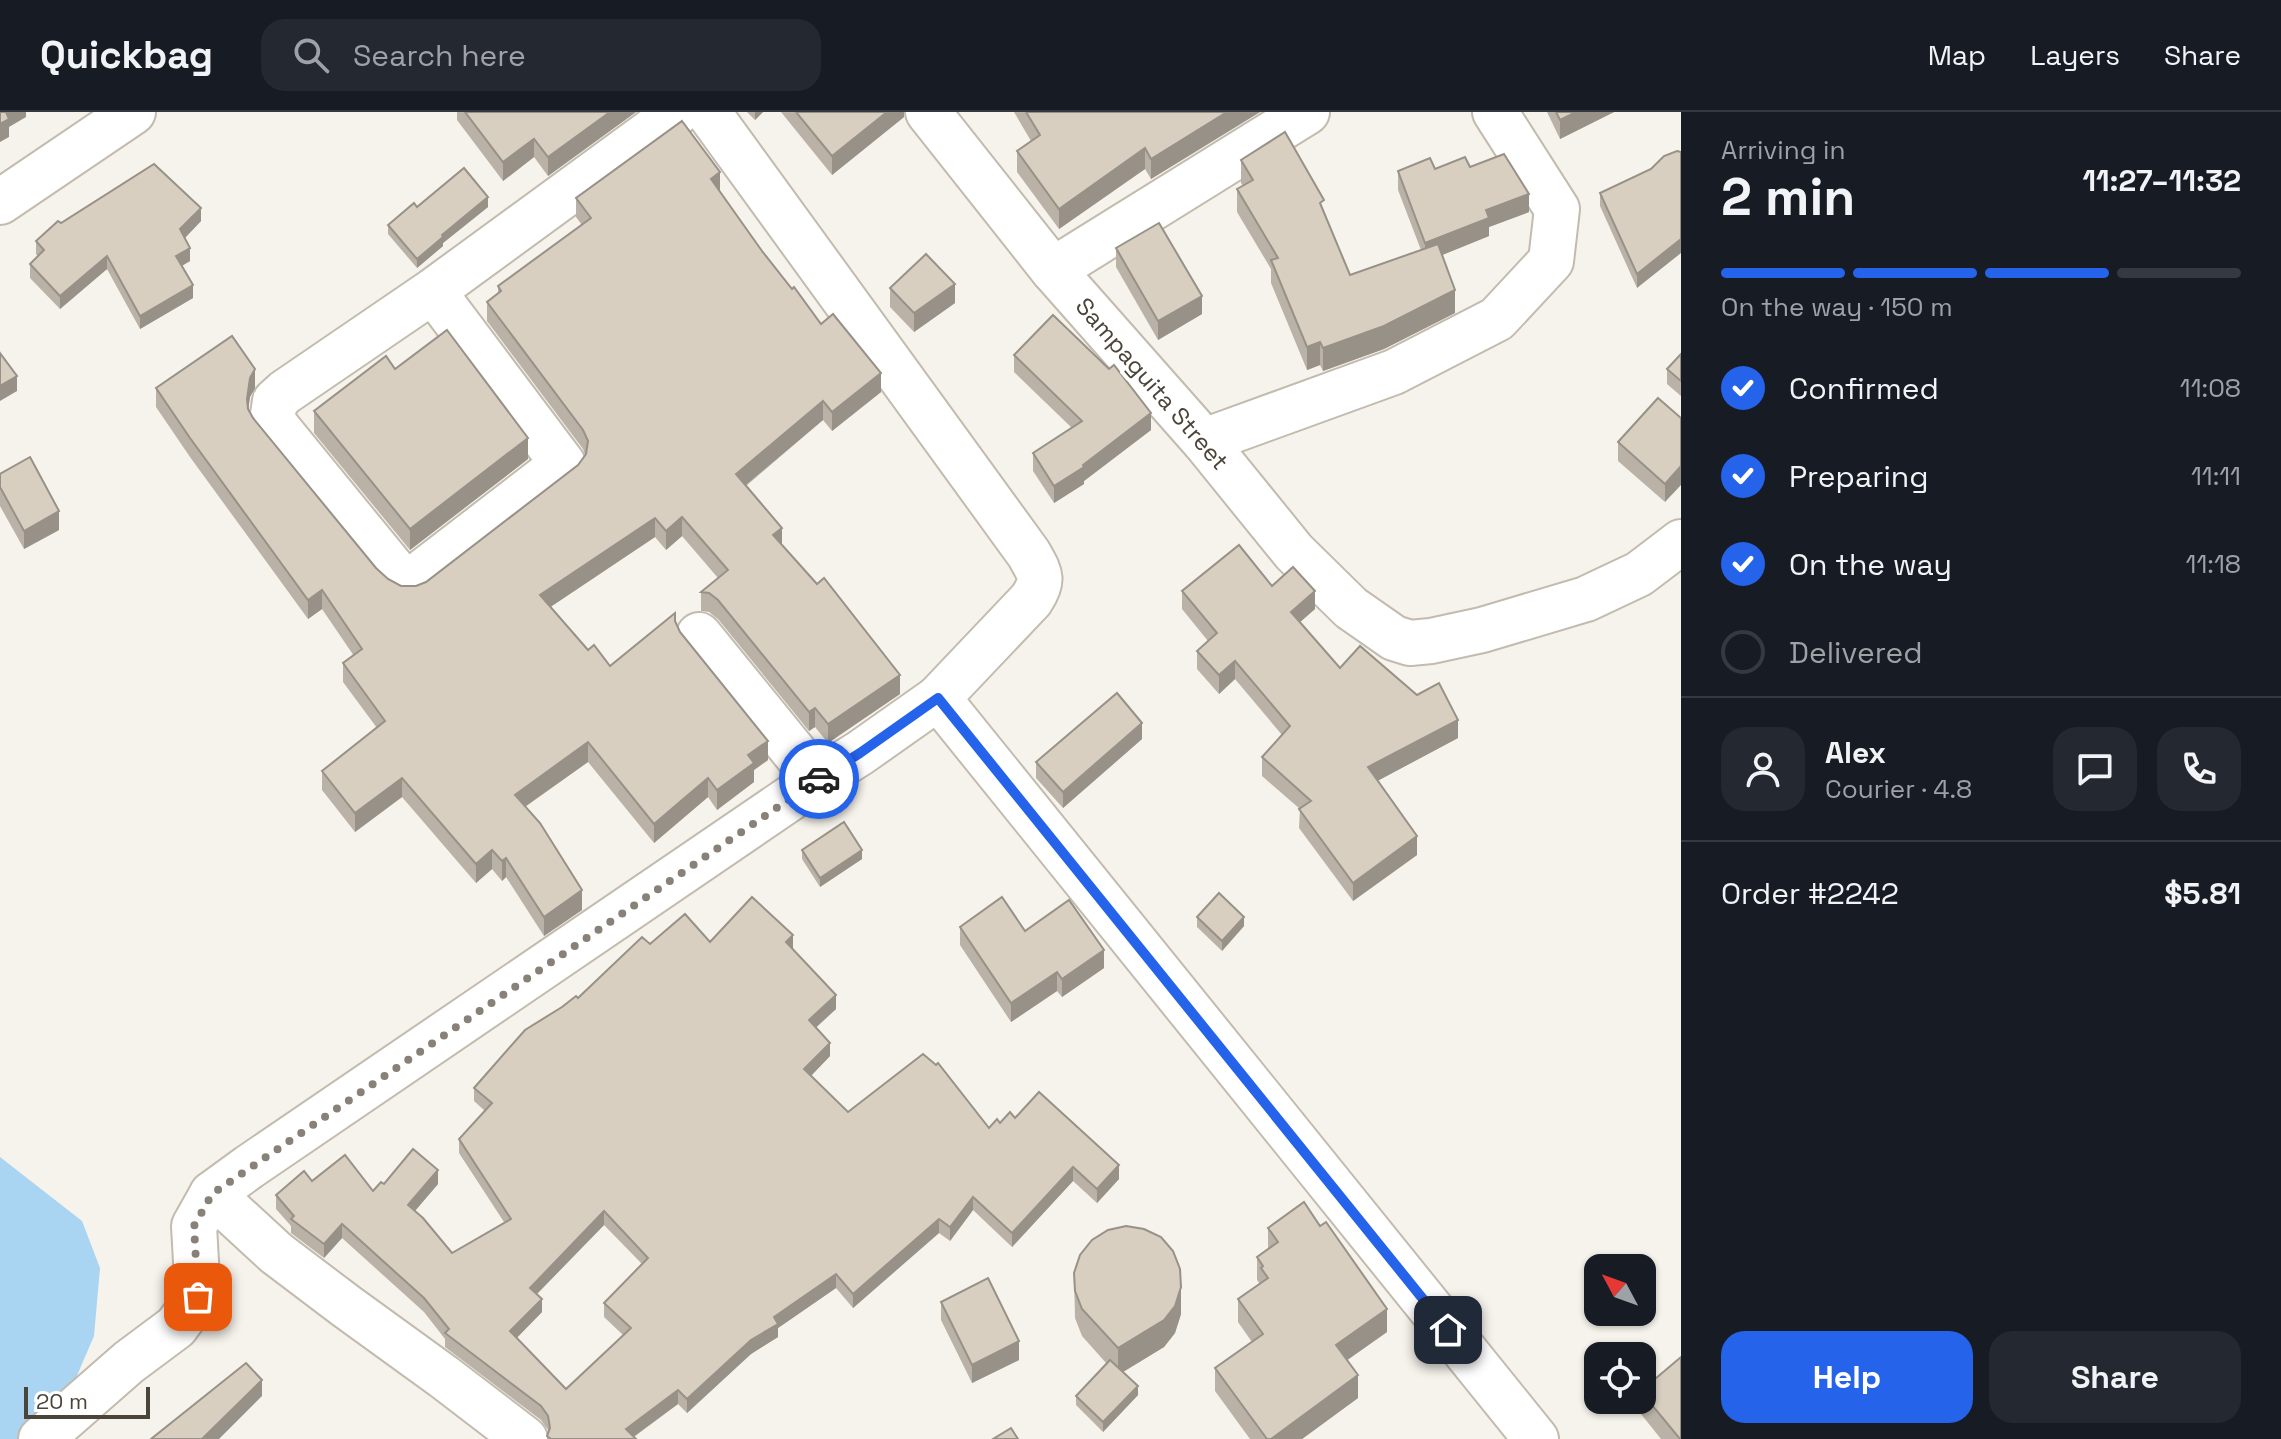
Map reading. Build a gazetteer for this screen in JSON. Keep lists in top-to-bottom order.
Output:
{
  "streets": {
    "street": ["Sampaguita Street"]
  },
  "scale_bar": "20 m",
  "north": "top left",
  "page": {
    "header": "Quickbag",
    "search": "Search here",
    "nav": ["Map", "Layers", "Share"],
    "heading": ["2 min", "Arriving in", "11:27–11:32"],
    "panel": [
      "Alex",
      "Courier · 4.8",
      "Order #2242",
      "$5.81"
    ],
    "bar": "On the way · 150 m",
    "list": [
      ["Confirmed", "11:08"],
      ["Preparing", "11:11"],
      ["On the way", "11:18"],
      "Delivered"
    ],
    "buttons": ["Help", "Share"],
    "scale": "20 m"
  }
}
